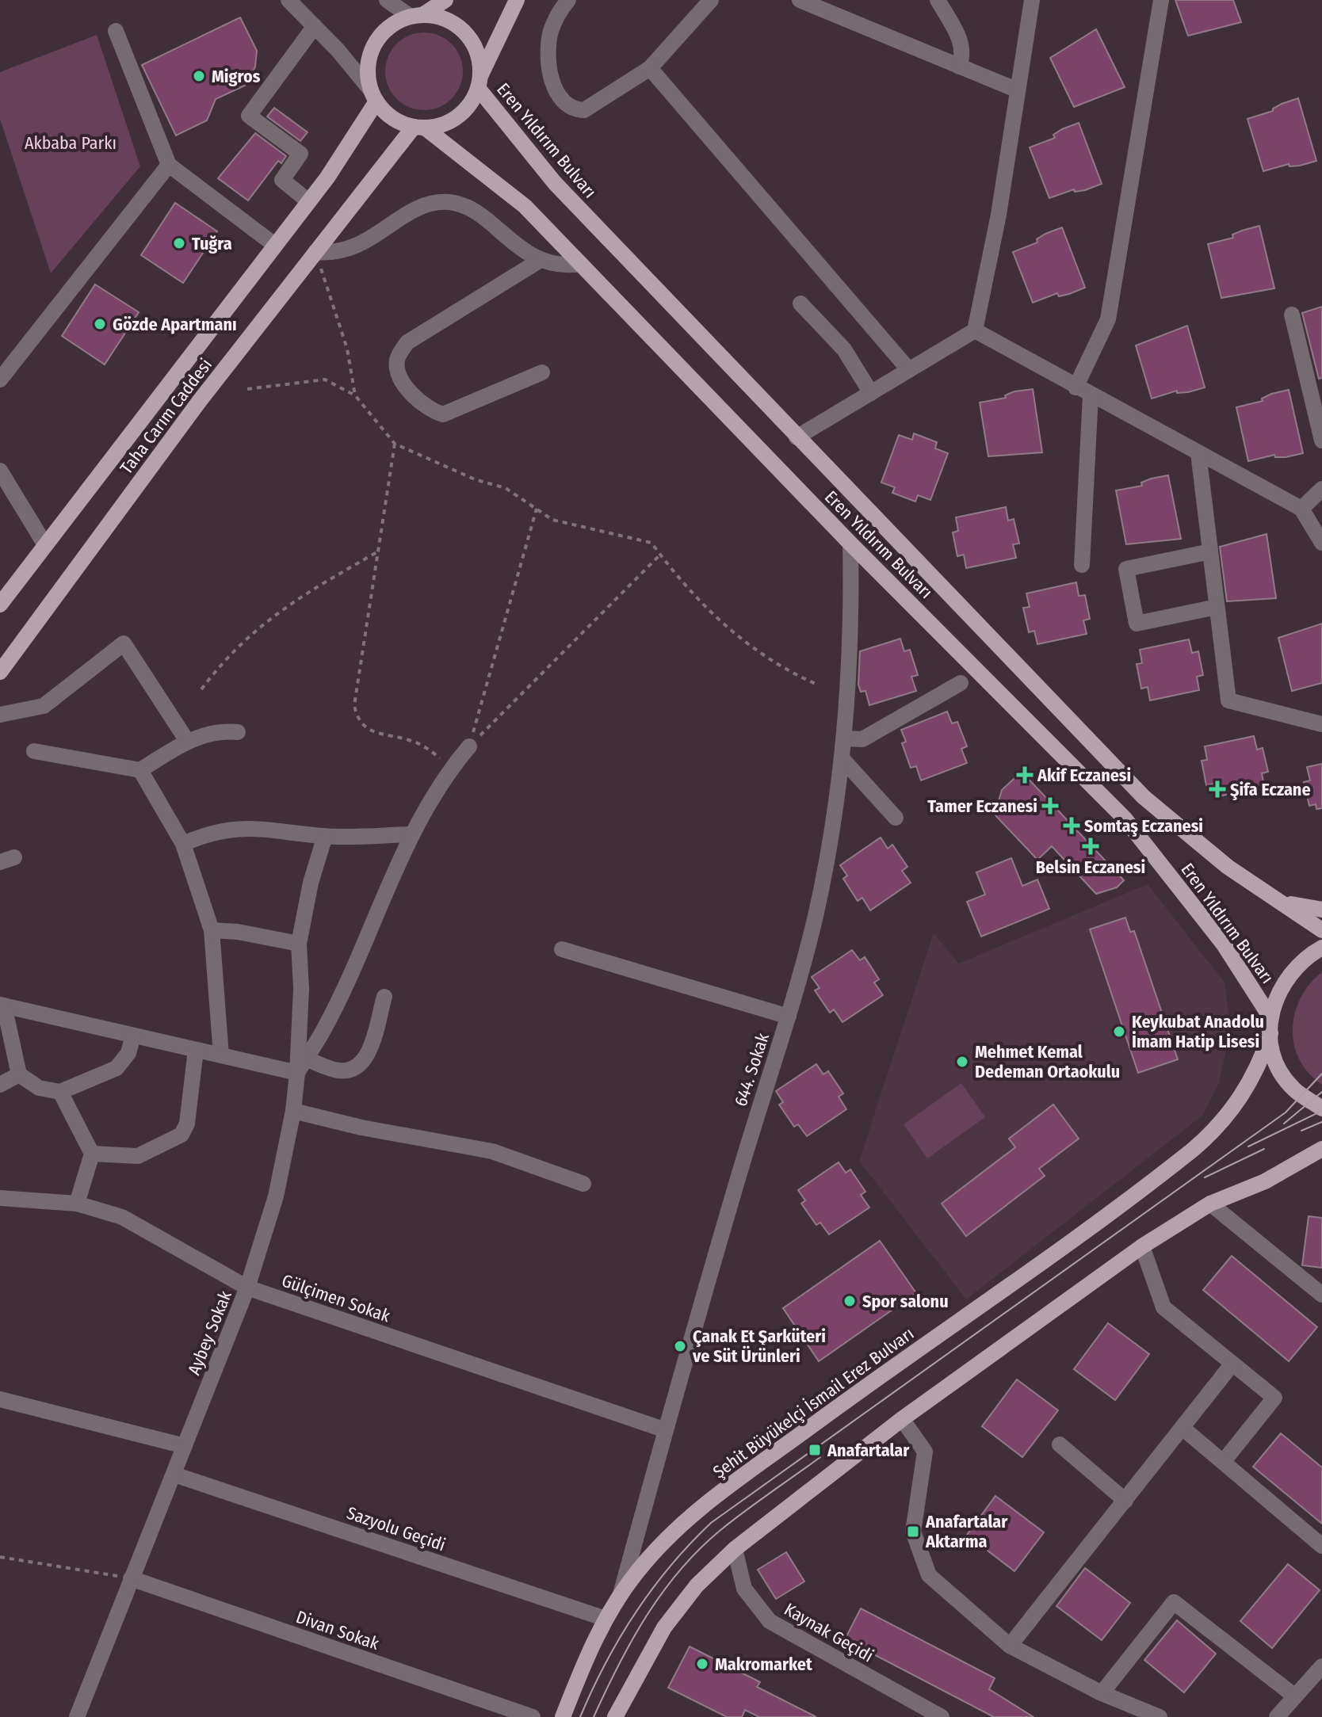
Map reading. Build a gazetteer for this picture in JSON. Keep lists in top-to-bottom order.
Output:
{
  "streets": {
    "main road": ["Eren Yıldırım Bulvarı", "Taha Carım Caddesi", "Şehit Büyükelçi İsmail Erez Bulvarı"],
    "street": [
      "644. Sokak",
      "Gülçimen Sokak",
      "Aybey Sokak",
      "Sazyolu Geçidi",
      "Divan Sokak",
      "Kaynak Geçidi"
    ]
  },
  "crossings": [
    ["Eren Yıldırım Bulvarı", "Taha Carım Caddesi"],
    ["Eren Yıldırım Bulvarı", "644. Sokak"],
    ["Eren Yıldırım Bulvarı", "Şehit Büyükelçi İsmail Erez Bulvarı"],
    ["644. Sokak", "Gülçimen Sokak"],
    ["644. Sokak", "Şehit Büyükelçi İsmail Erez Bulvarı"],
    ["Gülçimen Sokak", "Aybey Sokak"],
    ["Aybey Sokak", "Sazyolu Geçidi"],
    ["Aybey Sokak", "Divan Sokak"],
    ["Şehit Büyükelçi İsmail Erez Bulvarı", "Sazyolu Geçidi"]
  ],
  "parks": ["Akbaba Parkı"],
  "places": {
    "other": [
      "Migros",
      "Tuğra",
      "Gözde Apartmanı",
      "Keykubat Anadolu İmam Hatip Lisesi",
      "Mehmet Kemal Dedeman Ortaokulu",
      "Spor salonu",
      "Çanak Et Şarküteri ve Süt Ürünleri",
      "Makromarket"
    ],
    "health": [
      "Akif Eczanesi",
      "Şifa Eczane",
      "Tamer Eczanesi",
      "Somtaş Eczanesi",
      "Belsin Eczanesi"
    ],
    "transit": ["Anafartalar", "Anafartalar Aktarma"]
  }
}
